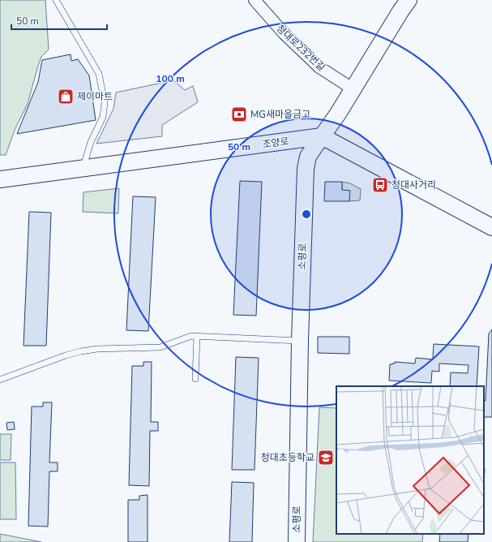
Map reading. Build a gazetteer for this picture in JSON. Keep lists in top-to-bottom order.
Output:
{
  "streets": {
    "street": ["청대로232번길", "조양로", "소평로"]
  },
  "crossings": [
    ["청대로232번길", "소평로"],
    ["조양로", "소평로"]
  ],
  "places": {
    "shop": ["제이마트"],
    "bank": ["MG새마을금고"],
    "bus stop": ["청대사거리"],
    "school or university": ["청대초등학교"]
  },
  "scale_bar": "50 m",
  "rings": ["100 m", "50 m"]
}
